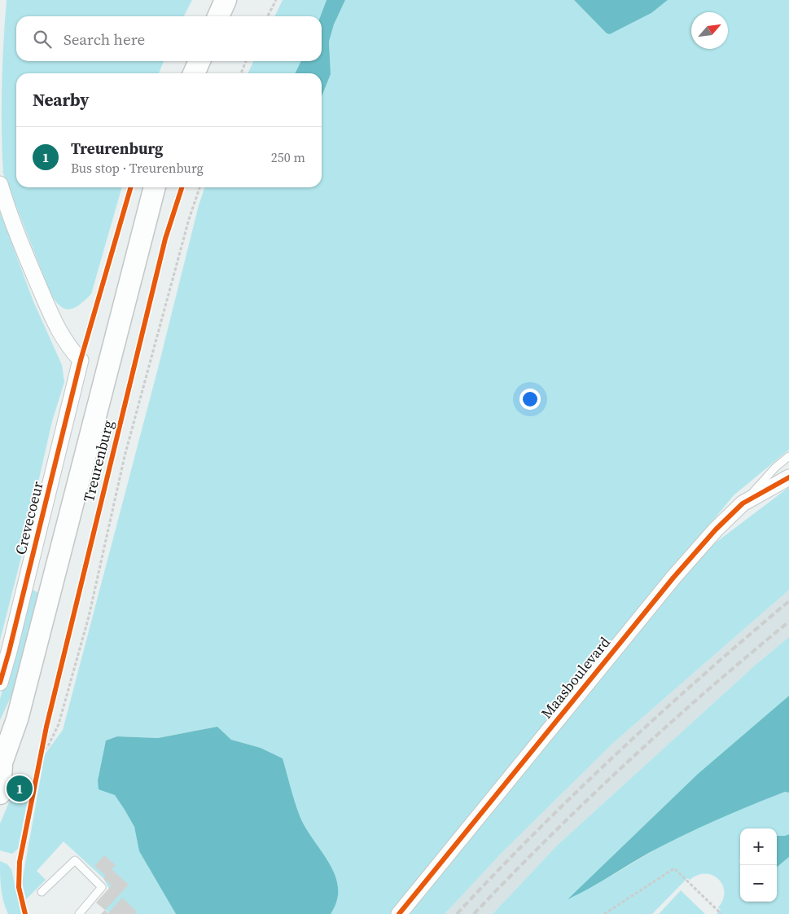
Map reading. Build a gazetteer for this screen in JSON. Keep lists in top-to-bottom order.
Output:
{
  "streets": {
    "main road": ["Treurenburg"],
    "street": ["Crevecoeur", "Maasboulevard"]
  },
  "north": "top right",
  "page": {
    "search": "Search here",
    "heading": "Nearby",
    "list": [
      {
        "mark": "1",
        "name": "Treurenburg",
        "note": "Bus stop · Treurenburg",
        "value": "250 m"
      }
    ],
    "pins": "1",
    "map_buttons": ["+", "−"]
  }
}
